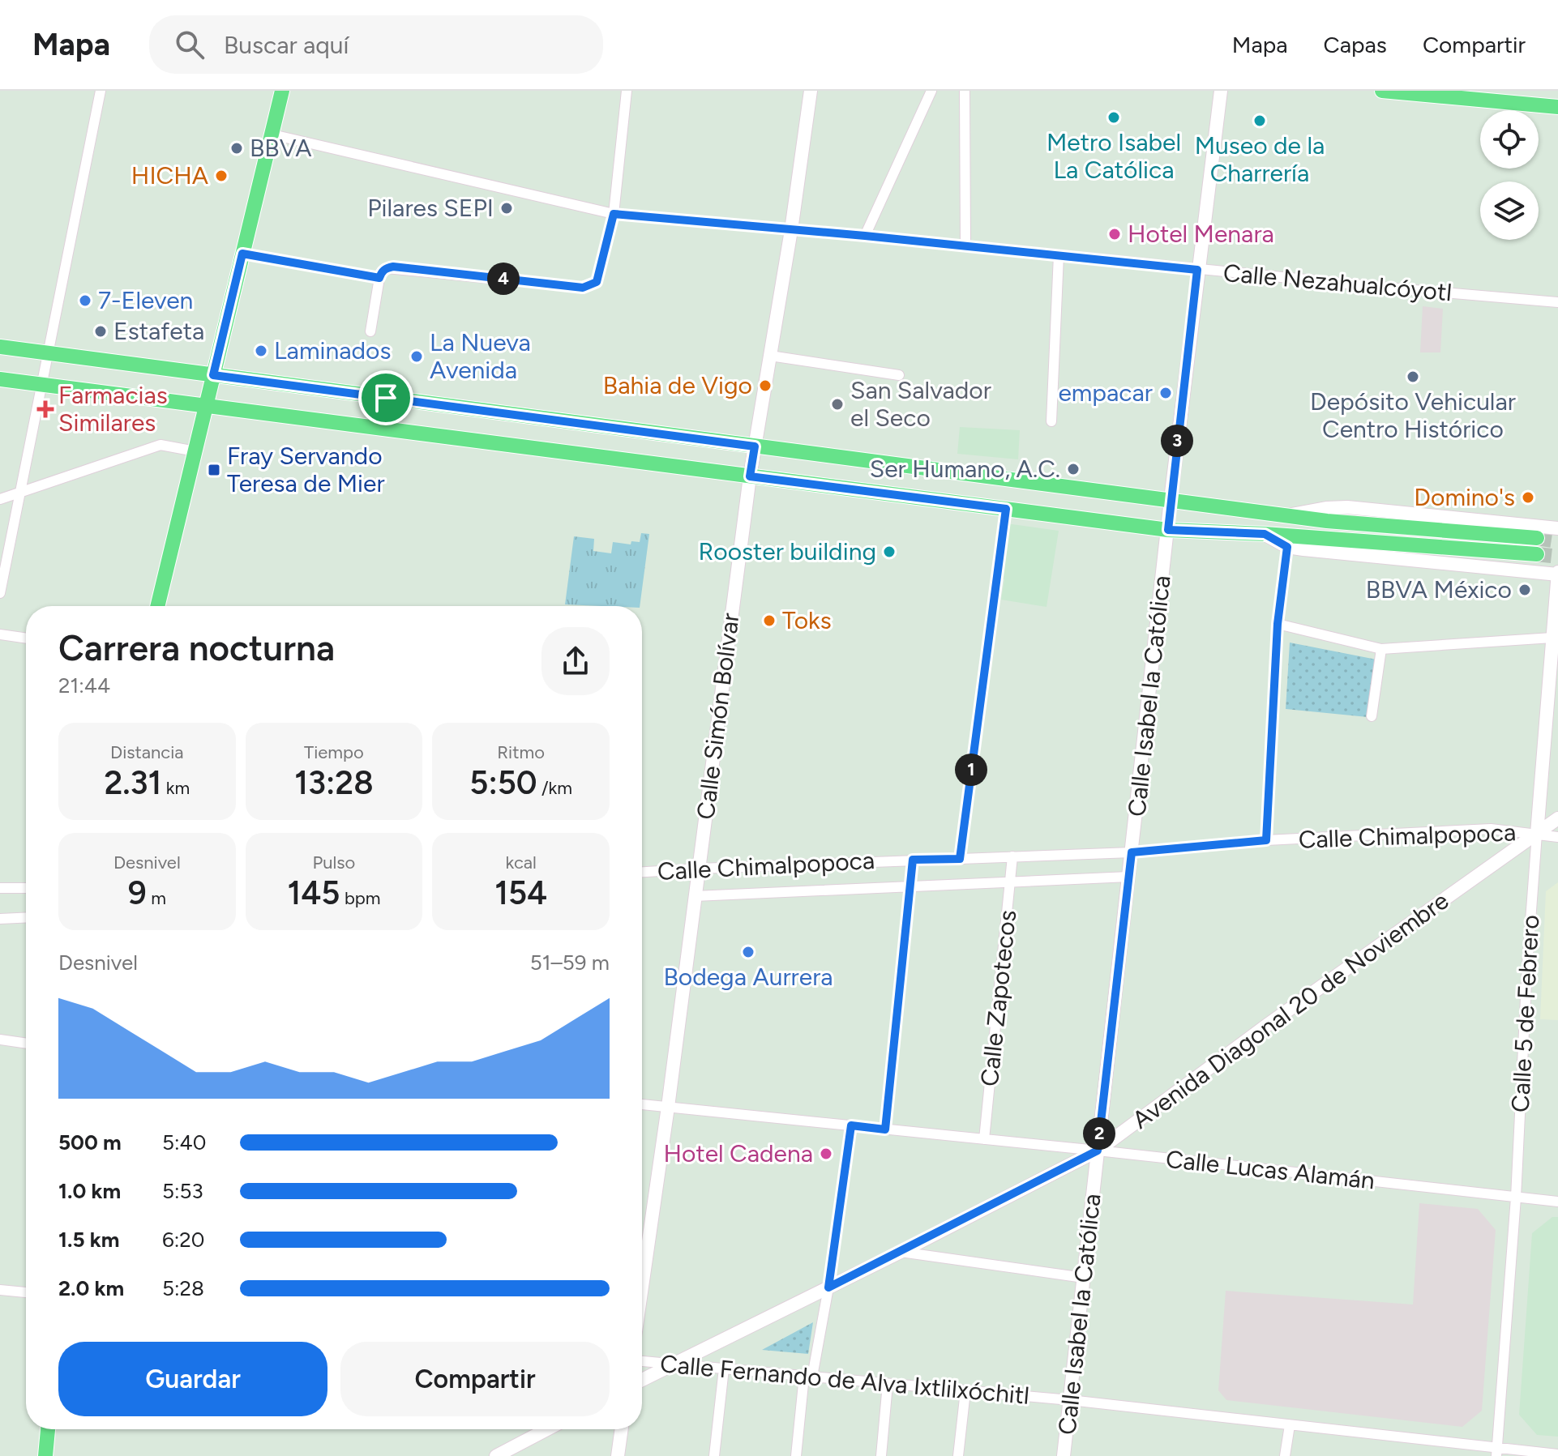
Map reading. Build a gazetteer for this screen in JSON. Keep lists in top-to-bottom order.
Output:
{
  "streets": {
    "street": [
      "Calle Nezahualcóyotl",
      "Calle Isabel la Católica",
      "Calle Simón Bolívar",
      "Calle Chimalpopoca",
      "Calle Zapotecos",
      "Avenida Diagonal 20 de Noviembre",
      "Calle 5 de Febrero",
      "Calle Lucas Alamán",
      "Calle Fernando de Alva Ixtlilxóchitl"
    ]
  },
  "crossings": [
    ["Calle Nezahualcóyotl", "Calle Isabel la Católica"],
    ["Calle Nezahualcóyotl", "Calle Simón Bolívar"],
    ["Calle Isabel la Católica", "Calle Chimalpopoca"],
    ["Calle Isabel la Católica", "Avenida Diagonal 20 de Noviembre"],
    ["Calle Isabel la Católica", "Calle Lucas Alamán"],
    ["Calle Isabel la Católica", "Calle Fernando de Alva Ixtlilxóchitl"],
    ["Calle Simón Bolívar", "Calle Chimalpopoca"],
    ["Calle Simón Bolívar", "Calle Lucas Alamán"],
    ["Calle Chimalpopoca", "Calle Zapotecos"],
    ["Calle Chimalpopoca", "Avenida Diagonal 20 de Noviembre"],
    ["Calle Chimalpopoca", "Calle 5 de Febrero"],
    ["Calle Zapotecos", "Calle Lucas Alamán"],
    ["Avenida Diagonal 20 de Noviembre", "Calle 5 de Febrero"],
    ["Avenida Diagonal 20 de Noviembre", "Calle Lucas Alamán"],
    ["Avenida Diagonal 20 de Noviembre", "Calle Fernando de Alva Ixtlilxóchitl"],
    ["Calle 5 de Febrero", "Calle Lucas Alamán"],
    ["Calle 5 de Febrero", "Calle Fernando de Alva Ixtlilxóchitl"]
  ],
  "places": {
    "other": [
      "Metro Isabel La Católica",
      "Museo de la Charrería",
      "BBVA",
      "HICHA",
      "Pilares SEPI",
      "Hotel Menara",
      "7-Eleven",
      "Estafeta",
      "Laminados",
      "La Nueva Avenida",
      "Depósito Vehicular Centro Histórico",
      "Bahia de Vigo",
      "empacar",
      "San Salvador el Seco",
      "Ser Humano, A.C.",
      "Domino's",
      "Rooster building",
      "BBVA México",
      "Toks",
      "Bodega Aurrera",
      "Hotel Cadena"
    ],
    "health": ["Farmacias Similares"],
    "transit": ["Fray Servando Teresa de Mier"]
  },
  "page": {
    "header": "Mapa",
    "search": "Buscar aquí",
    "nav": ["Mapa", "Capas", "Compartir"],
    "pins": [
      "4",
      "3",
      "1",
      "2"
    ],
    "heading": ["Carrera nocturna", "21:44"],
    "stats": [
      ["Distancia", "2.31 km"],
      ["Tiempo", "13:28"],
      ["Ritmo", "5:50 /km"],
      ["Desnivel", "9 m"],
      ["Pulso", "145 bpm"],
      ["kcal", "154"]
    ],
    "chart": ["Desnivel", "51–59 m"],
    "list": [
      {
        "name": "500 m",
        "note": "5:40"
      },
      {
        "name": "1.0 km",
        "note": "5:53"
      },
      {
        "name": "1.5 km",
        "note": "6:20"
      },
      {
        "name": "2.0 km",
        "note": "5:28"
      }
    ],
    "buttons": ["Guardar", "Compartir"]
  }
}
